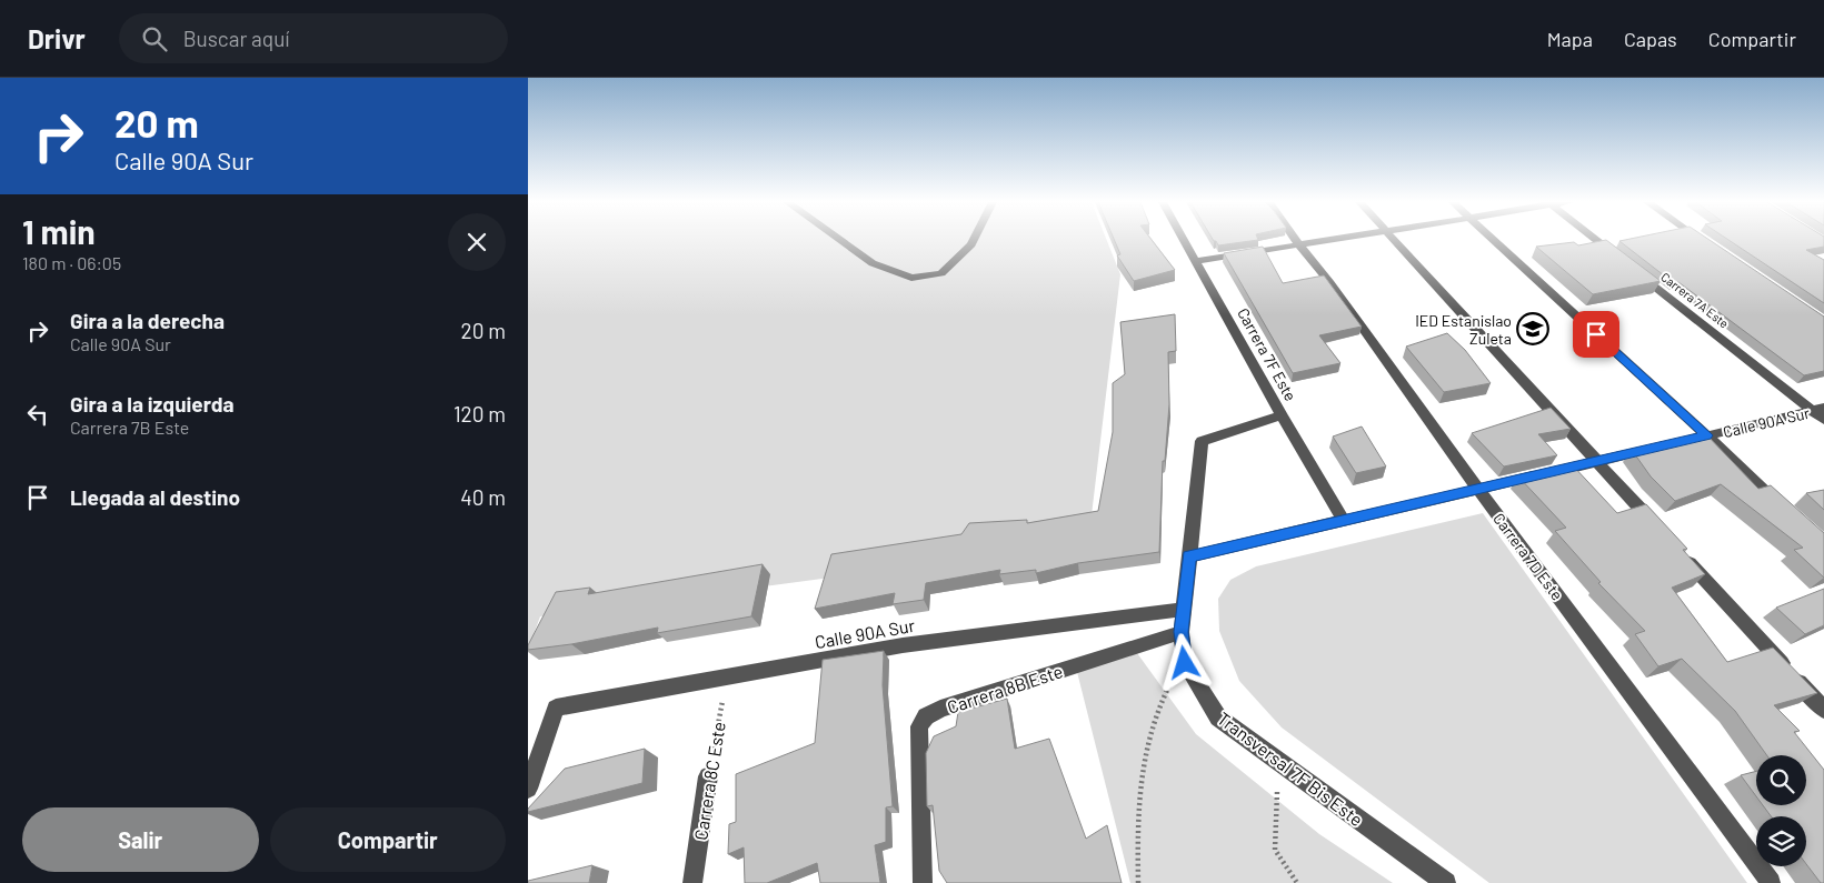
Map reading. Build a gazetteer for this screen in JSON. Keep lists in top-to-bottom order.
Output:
{
  "streets": {
    "street": [
      "Carrera 7A Este",
      "Carrera 7F Este",
      "Calle 90A Sur",
      "Carrera 7D Este",
      "Carrera 8B Este",
      "Transversal 7F Bis Este",
      "Carrera 8C Este"
    ]
  },
  "crossings": [
    ["Carrera 7A Este", "Calle 90A Sur"],
    ["Carrera 7F Este", "Transversal 7F Bis Este"],
    ["Calle 90A Sur", "Transversal 7F Bis Este"],
    ["Calle 90A Sur", "Carrera 8C Este"],
    ["Carrera 8B Este", "Transversal 7F Bis Este"]
  ],
  "places": {
    "school or university": ["IED Estanislao Zuleta"]
  },
  "page": {
    "header": "Drivr",
    "search": "Buscar aquí",
    "nav": ["Mapa", "Capas", "Compartir"],
    "turn": ["20 m", "Calle 90A Sur"],
    "heading": ["1 min", "180 m · 06:05"],
    "list": [
      {
        "name": "Gira a la derecha",
        "note": "Calle 90A Sur",
        "value": "20 m"
      },
      {
        "name": "Gira a la izquierda",
        "note": "Carrera 7B Este",
        "value": "120 m"
      },
      {
        "name": "Llegada al destino",
        "value": "40 m"
      }
    ],
    "buttons": ["Salir", "Compartir"]
  }
}
